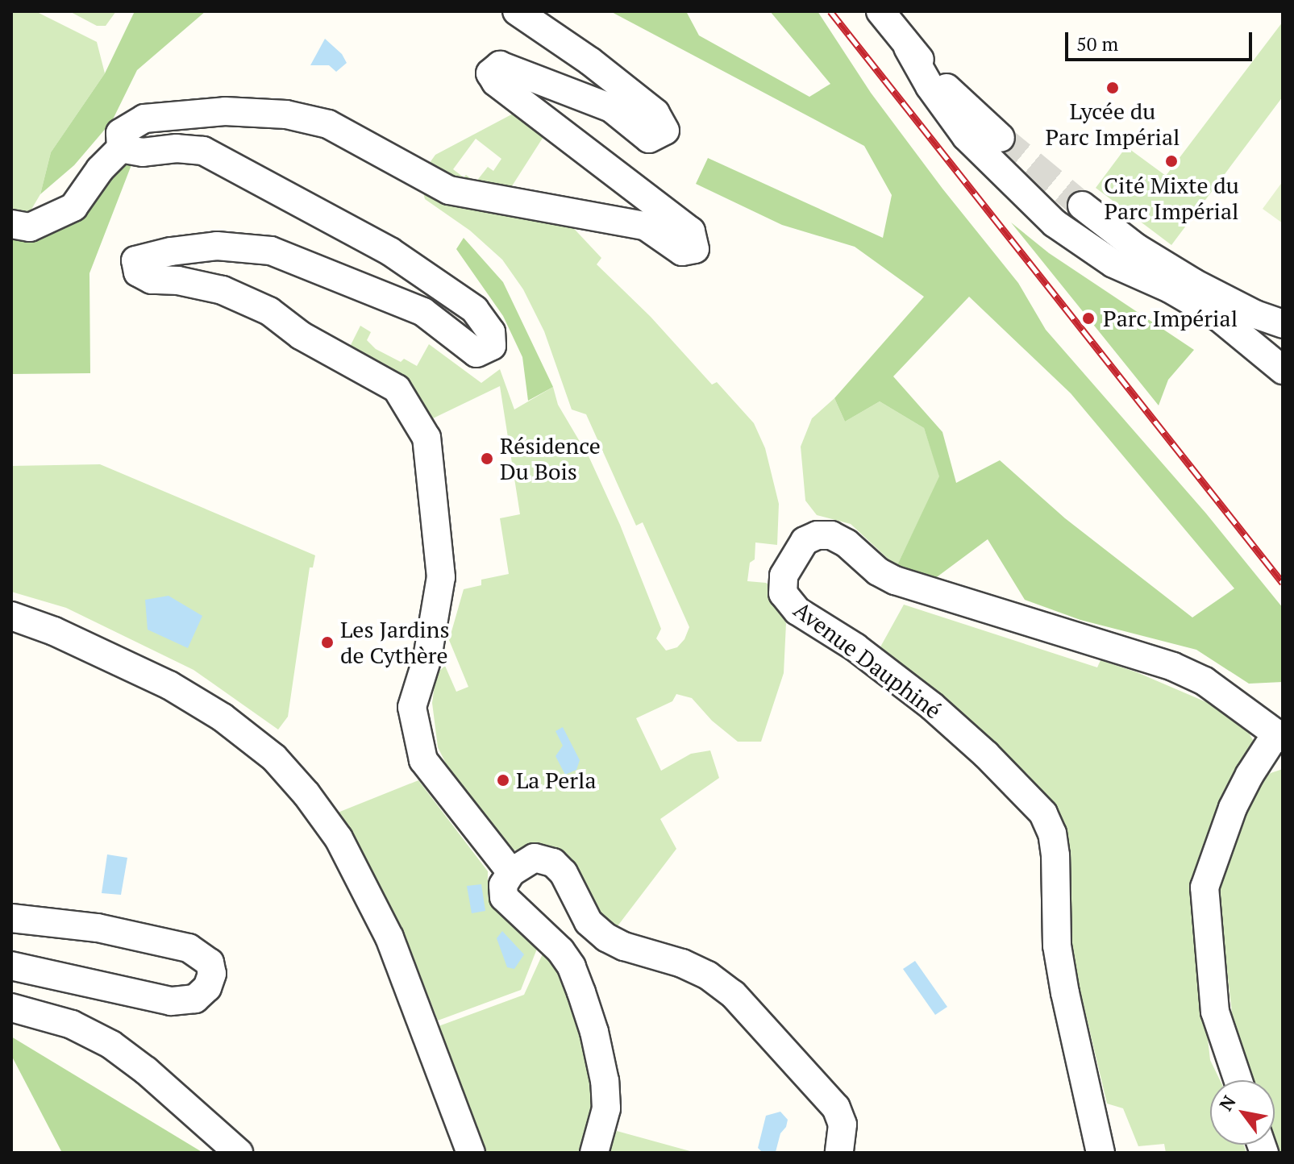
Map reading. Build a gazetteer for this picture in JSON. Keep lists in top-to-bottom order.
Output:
{
  "streets": {
    "street": ["Avenue Dauphiné"]
  },
  "places": [
    "Lycée du Parc Impérial",
    "Cité Mixte du Parc Impérial",
    "Parc Impérial",
    "Résidence Du Bois",
    "Les Jardins de Cythère",
    "La Perla"
  ],
  "scale_bar": "50 m",
  "north": "top left"
}
